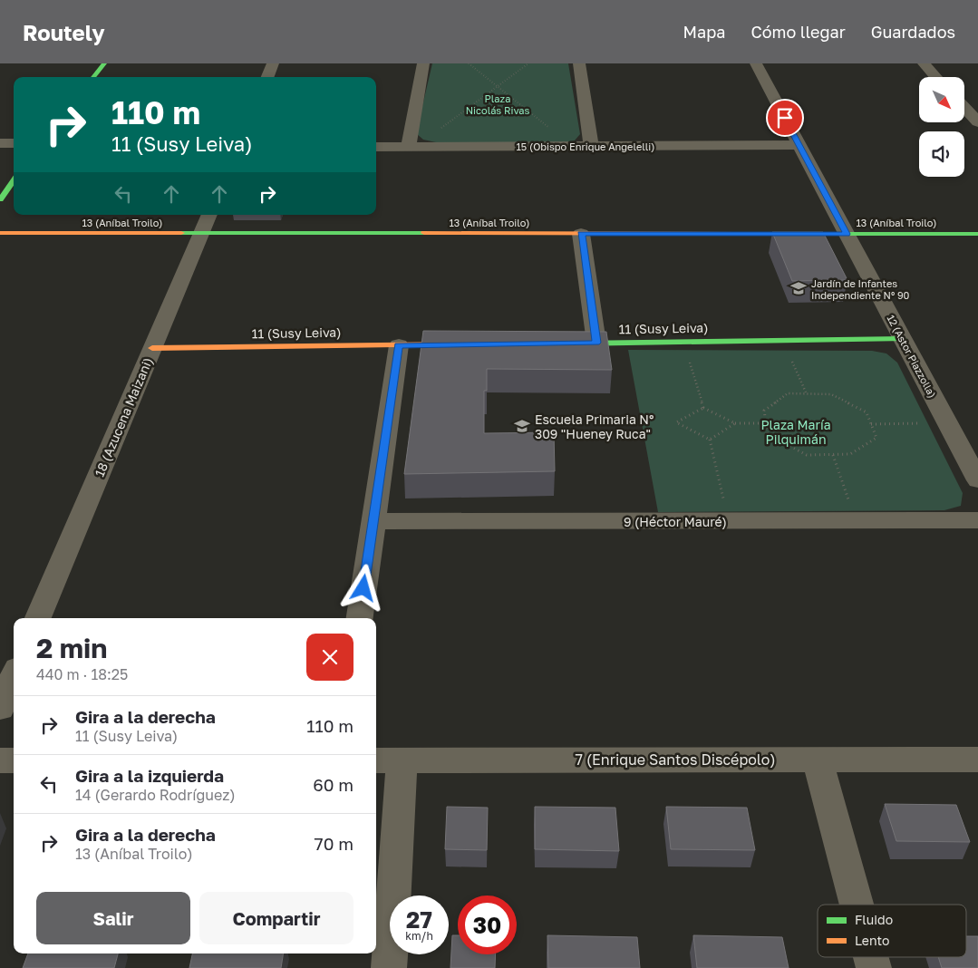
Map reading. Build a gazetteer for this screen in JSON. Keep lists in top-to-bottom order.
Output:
{
  "streets": {
    "street": [
      "15 (Obispo Enrique Angelelli)",
      "13 (Aníbal Troilo)",
      "11 (Susy Leiva)",
      "12 (Astor Piazzolla)",
      "18 (Azucena Maizani)",
      "9 (Héctor Mauré)",
      "7 (Enrique Santos Discépolo)"
    ]
  },
  "crossings": [
    ["15 (Obispo Enrique Angelelli)", "12 (Astor Piazzolla)"],
    ["13 (Aníbal Troilo)", "12 (Astor Piazzolla)"],
    ["13 (Aníbal Troilo)", "18 (Azucena Maizani)"],
    ["11 (Susy Leiva)", "12 (Astor Piazzolla)"],
    ["11 (Susy Leiva)", "18 (Azucena Maizani)"]
  ],
  "parks": ["Plaza Nicolás Rivas", "Plaza María Pilquimán"],
  "places": {
    "school or university": ["Jardín de Infantes Independiente N° 90", "Escuela Primaria N° 309 \"Hueney Ruca\""]
  },
  "legend": ["Fluido", "Lento"],
  "north": "bottom right",
  "page": {
    "header": "Routely",
    "nav": ["Mapa", "Cómo llegar", "Guardados"],
    "turn": ["110 m", "11 (Susy Leiva)"],
    "heading": ["2 min", "440 m · 18:25"],
    "list": [
      {
        "name": "Gira a la derecha",
        "note": "11 (Susy Leiva)",
        "value": "110 m"
      },
      {
        "name": "Gira a la izquierda",
        "note": "14 (Gerardo Rodríguez)",
        "value": "60 m"
      },
      {
        "name": "Gira a la derecha",
        "note": "13 (Aníbal Troilo)",
        "value": "70 m"
      }
    ],
    "buttons": ["Salir", "Compartir"],
    "speed": "27 km/h",
    "limit": "30"
  }
}
